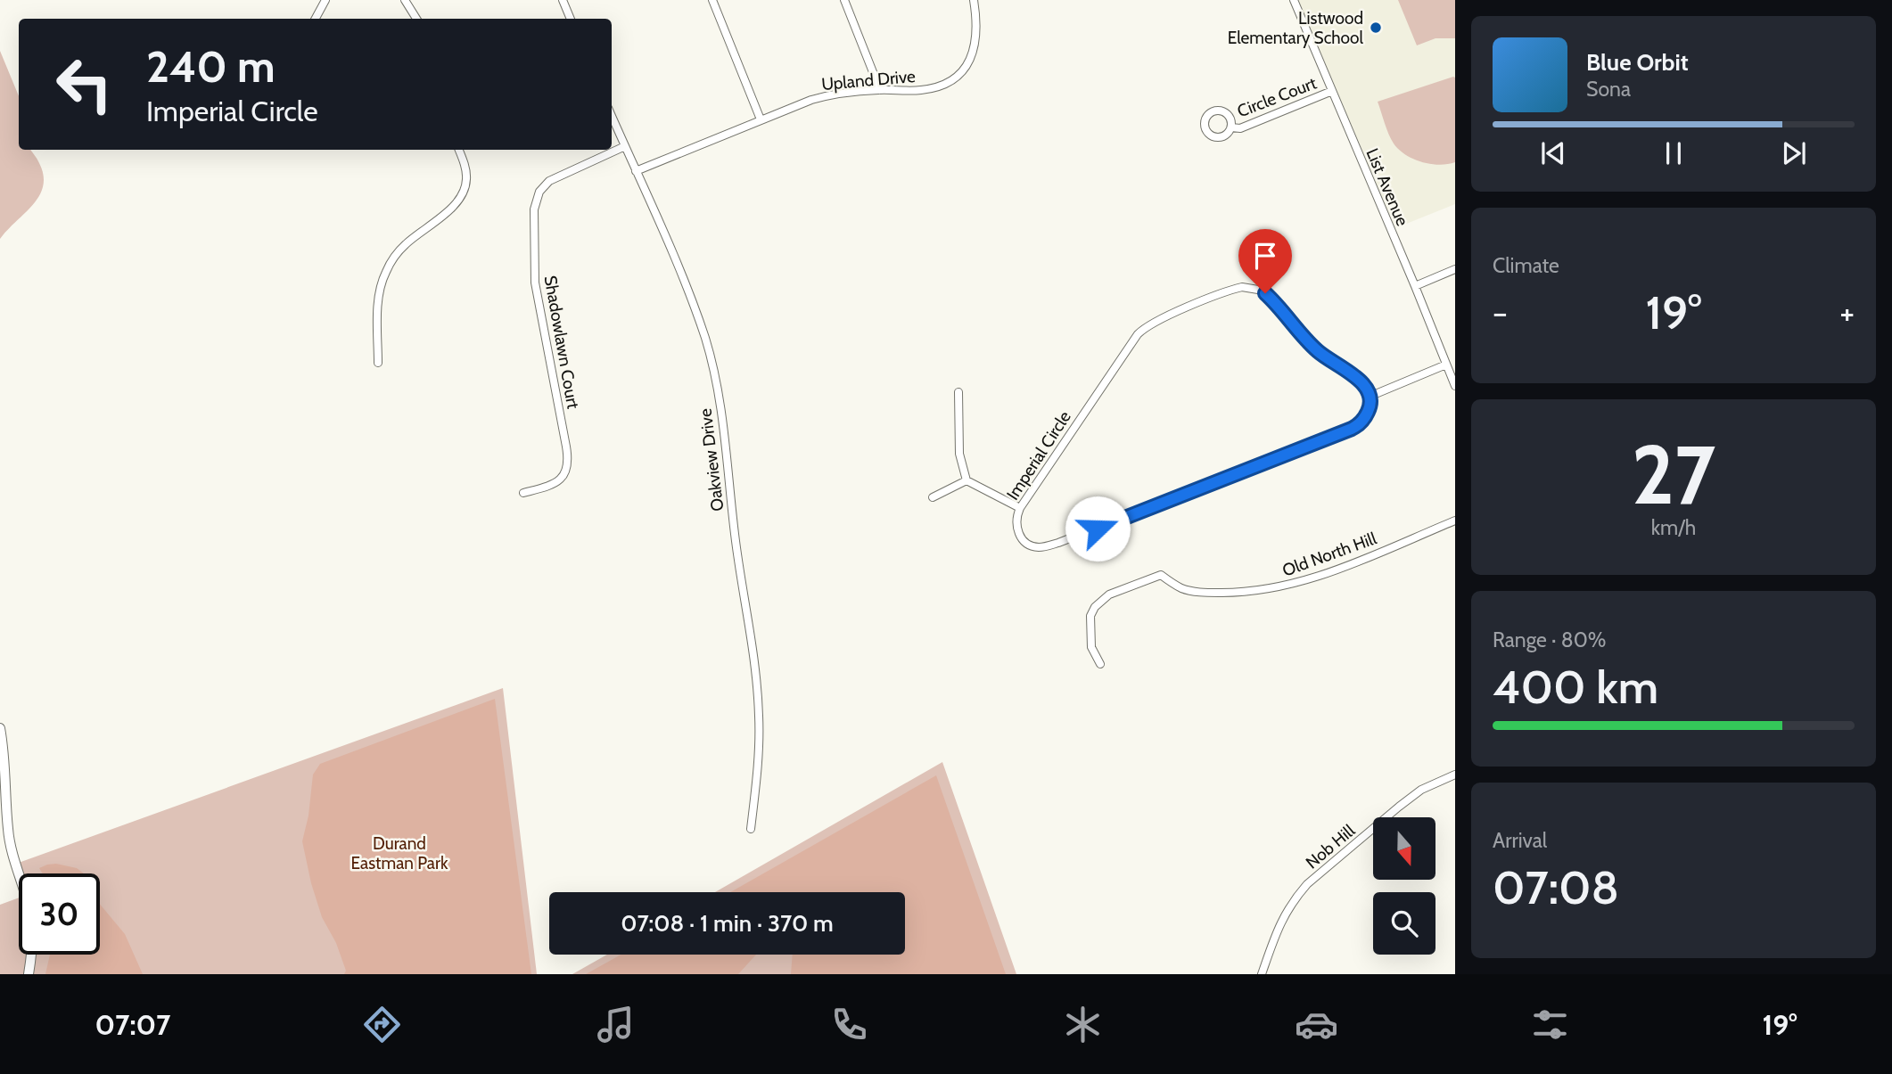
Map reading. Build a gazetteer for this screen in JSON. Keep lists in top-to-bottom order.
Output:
{
  "streets": {
    "street": [
      "Upland Drive",
      "Circle Court",
      "List Avenue",
      "Shadowlawn Court",
      "Imperial Circle",
      "Oakview Drive",
      "Old North Hill",
      "Nob Hill"
    ]
  },
  "crossings": [
    ["Upland Drive", "Oakview Drive"],
    ["Circle Court", "List Avenue"],
    ["Shadowlawn Court", "Oakview Drive"]
  ],
  "parks": ["Durand Eastman Park"],
  "places": ["Listwood Elementary School"],
  "north": "bottom",
  "page": {
    "turn": ["240 m", "Imperial Circle"],
    "song": ["Blue Orbit", "Sona"],
    "tile": [
      "Climate",
      ["27", "km/h"],
      ["Range · 80%", "400 km"],
      ["Arrival", "07:08"]
    ],
    "heat": ["−", "19°", "+"],
    "limit": "30",
    "trip": "07:08 · 1 min · 370 m",
    "tabs": ["07:07", "19°"]
  }
}
